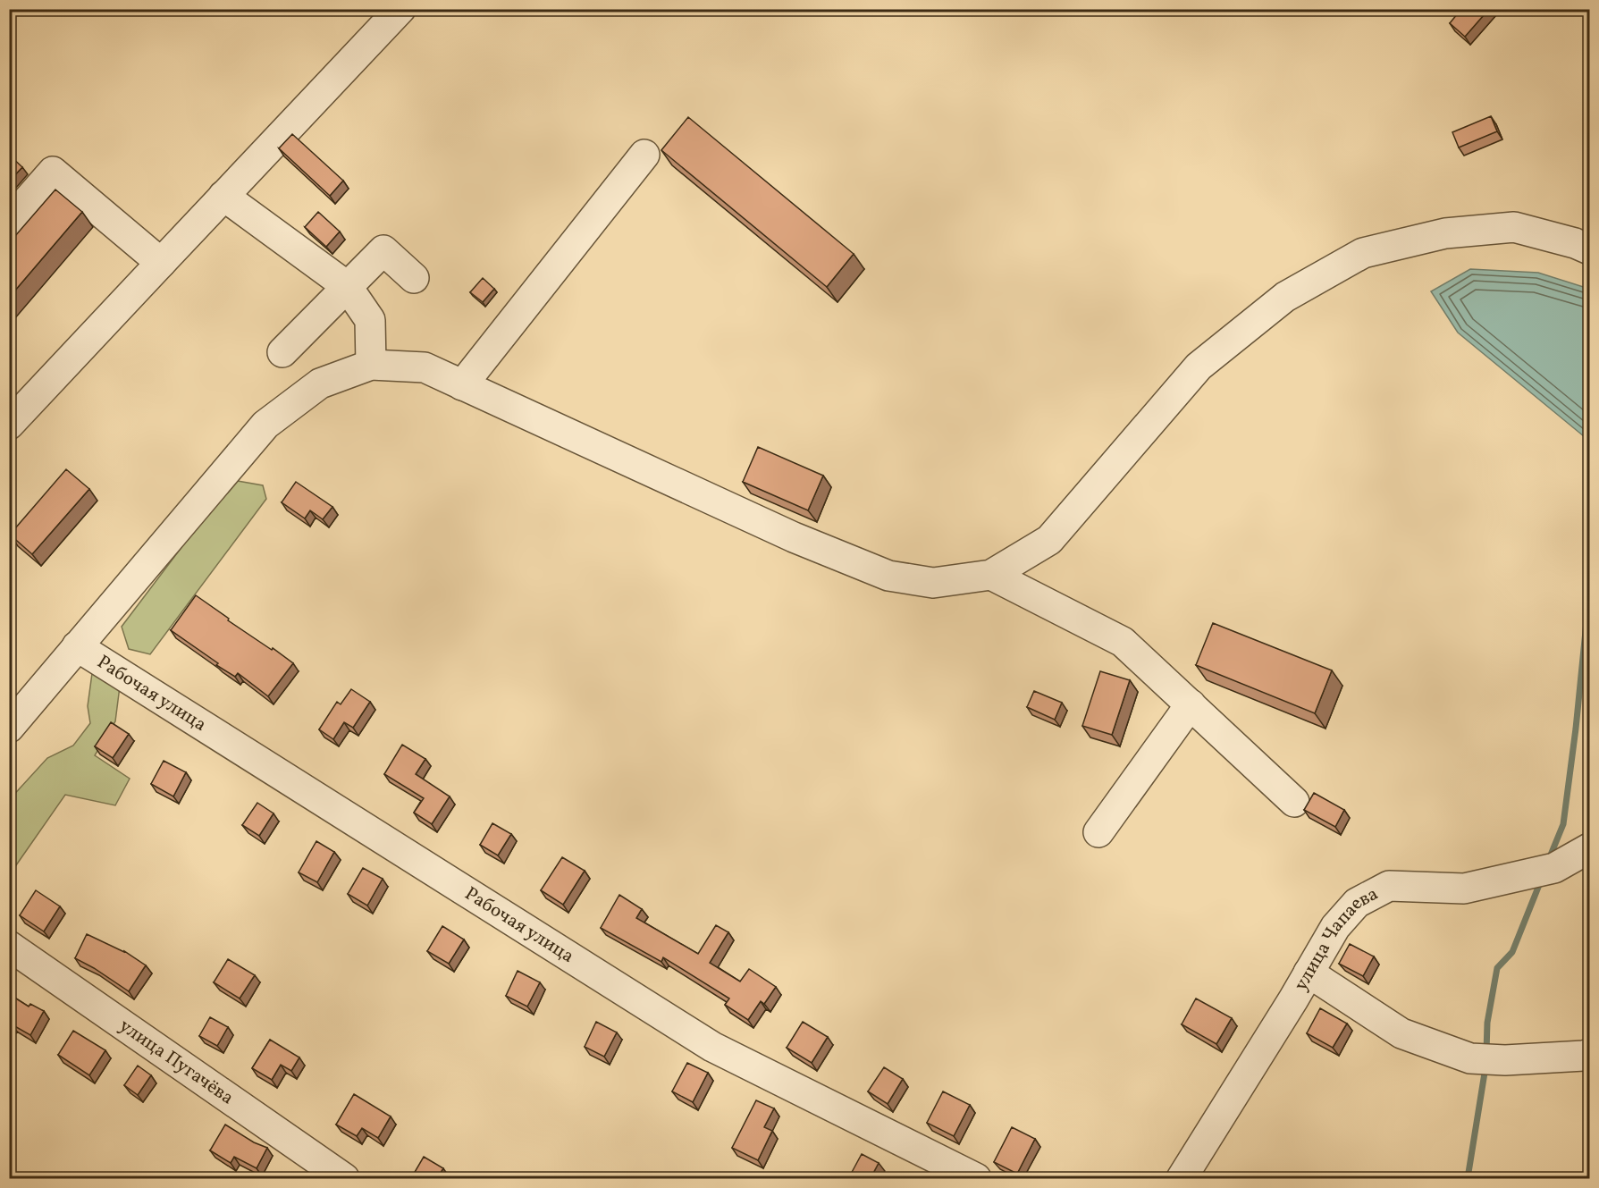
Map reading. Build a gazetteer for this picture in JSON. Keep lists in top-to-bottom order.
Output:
{
  "streets": {
    "street": ["Рабочая улица", "улица Чапаева", "улица Пугачёва"]
  }
}
